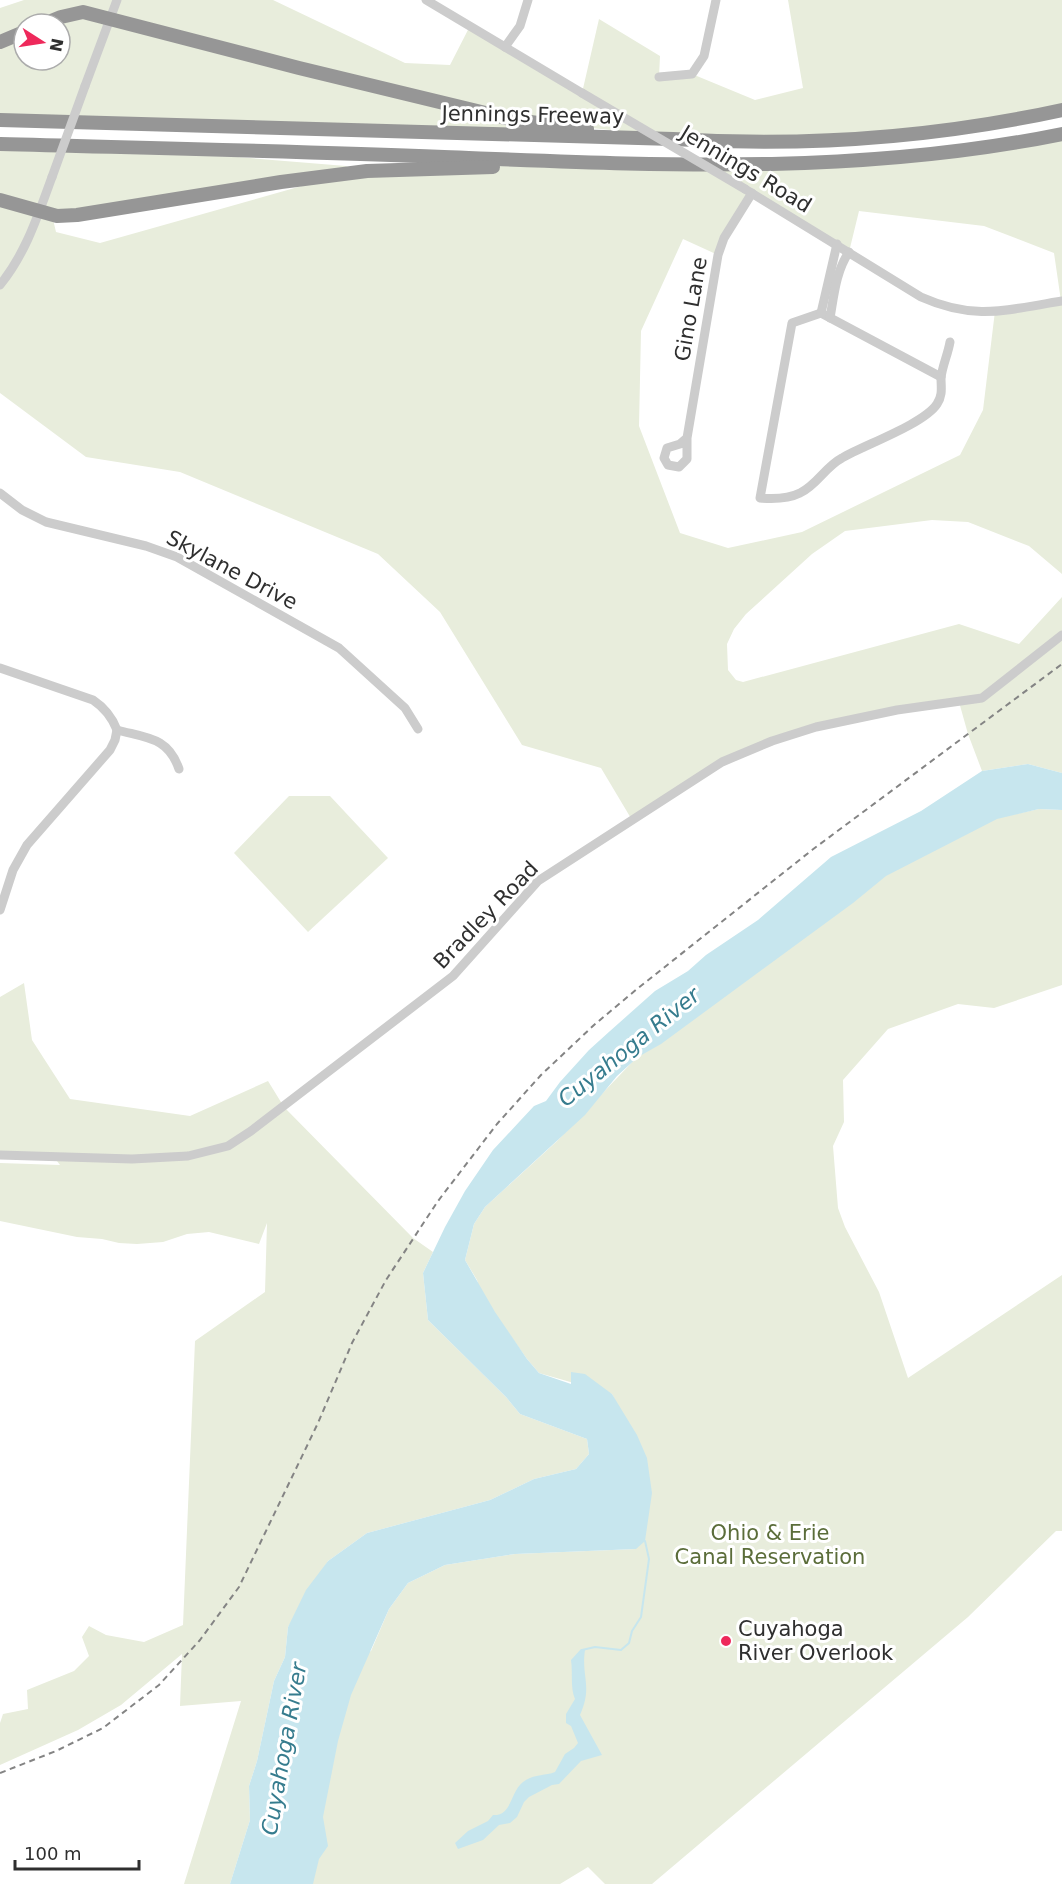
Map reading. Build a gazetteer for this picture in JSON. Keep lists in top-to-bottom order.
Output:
{
  "streets": {
    "highway": ["Jennings Freeway"],
    "street": [
      "Jennings Road",
      "Gino Lane",
      "Skylane Drive",
      "Bradley Road"
    ]
  },
  "crossings": [
    ["Jennings Road", "Gino Lane"]
  ],
  "water": ["Cuyahoga River"],
  "parks": ["Ohio & Erie Canal Reservation"],
  "places": ["Cuyahoga River Overlook"],
  "scale_bar": "100 m",
  "north": "right"
}
